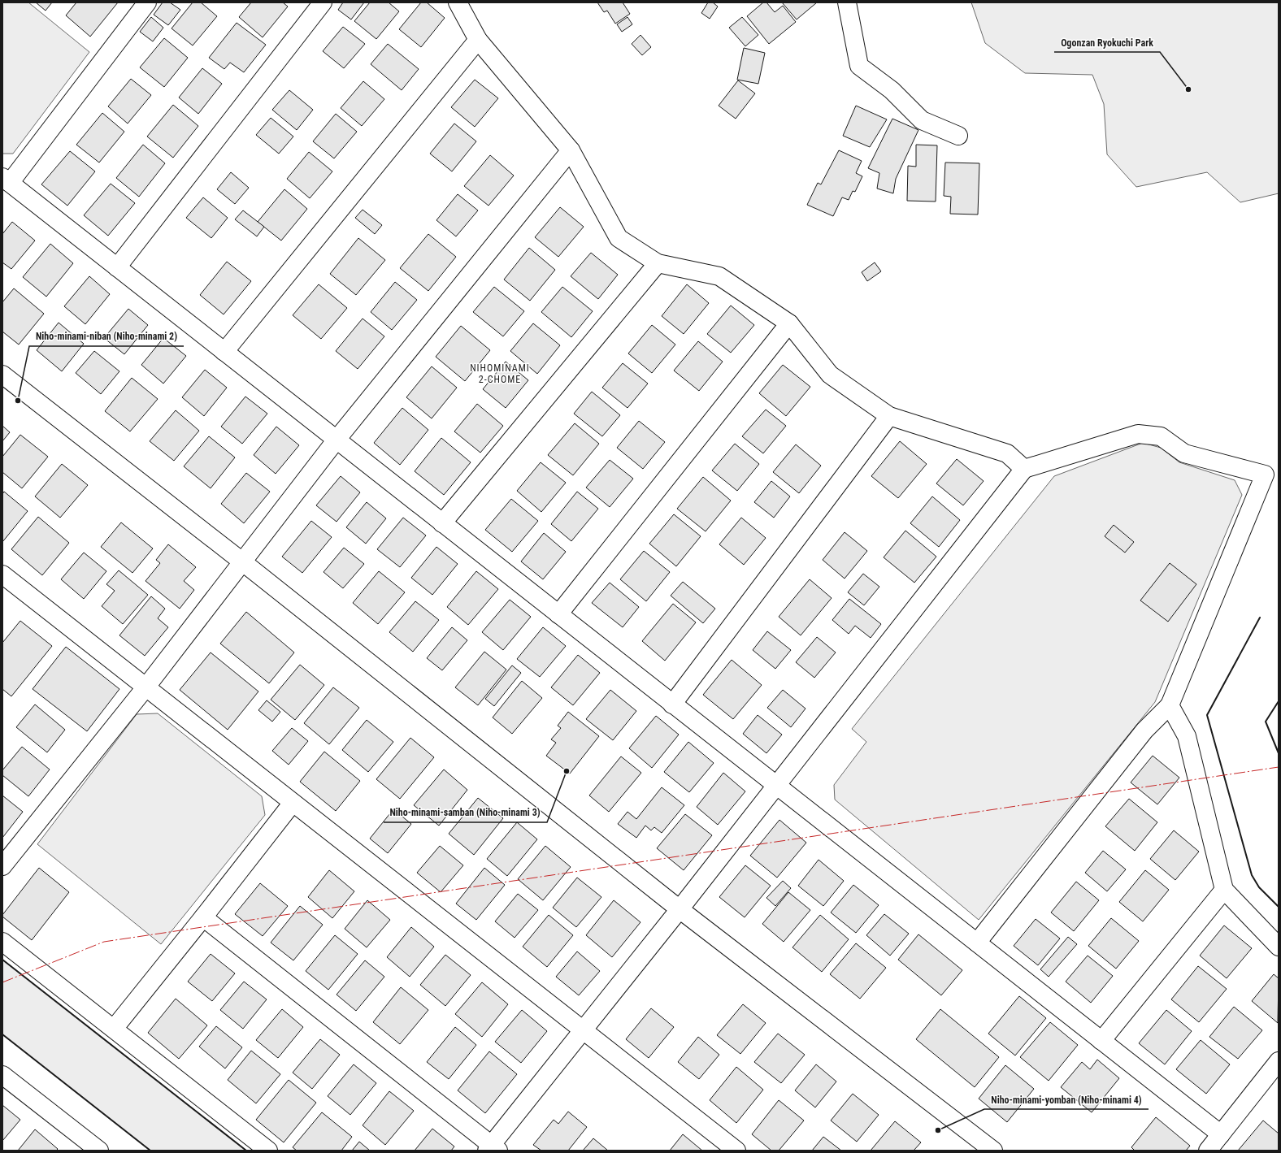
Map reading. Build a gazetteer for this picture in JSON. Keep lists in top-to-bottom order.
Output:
{
  "districts": ["NIHOMINAMI 2-CHOME"],
  "places": [
    "Ogonzan Ryokuchi Park",
    "Niho-minami-niban (Niho-minami 2)",
    "Niho-minami-samban (Niho-minami 3)",
    "Niho-minami-yomban (Niho-minami 4)"
  ]
}
